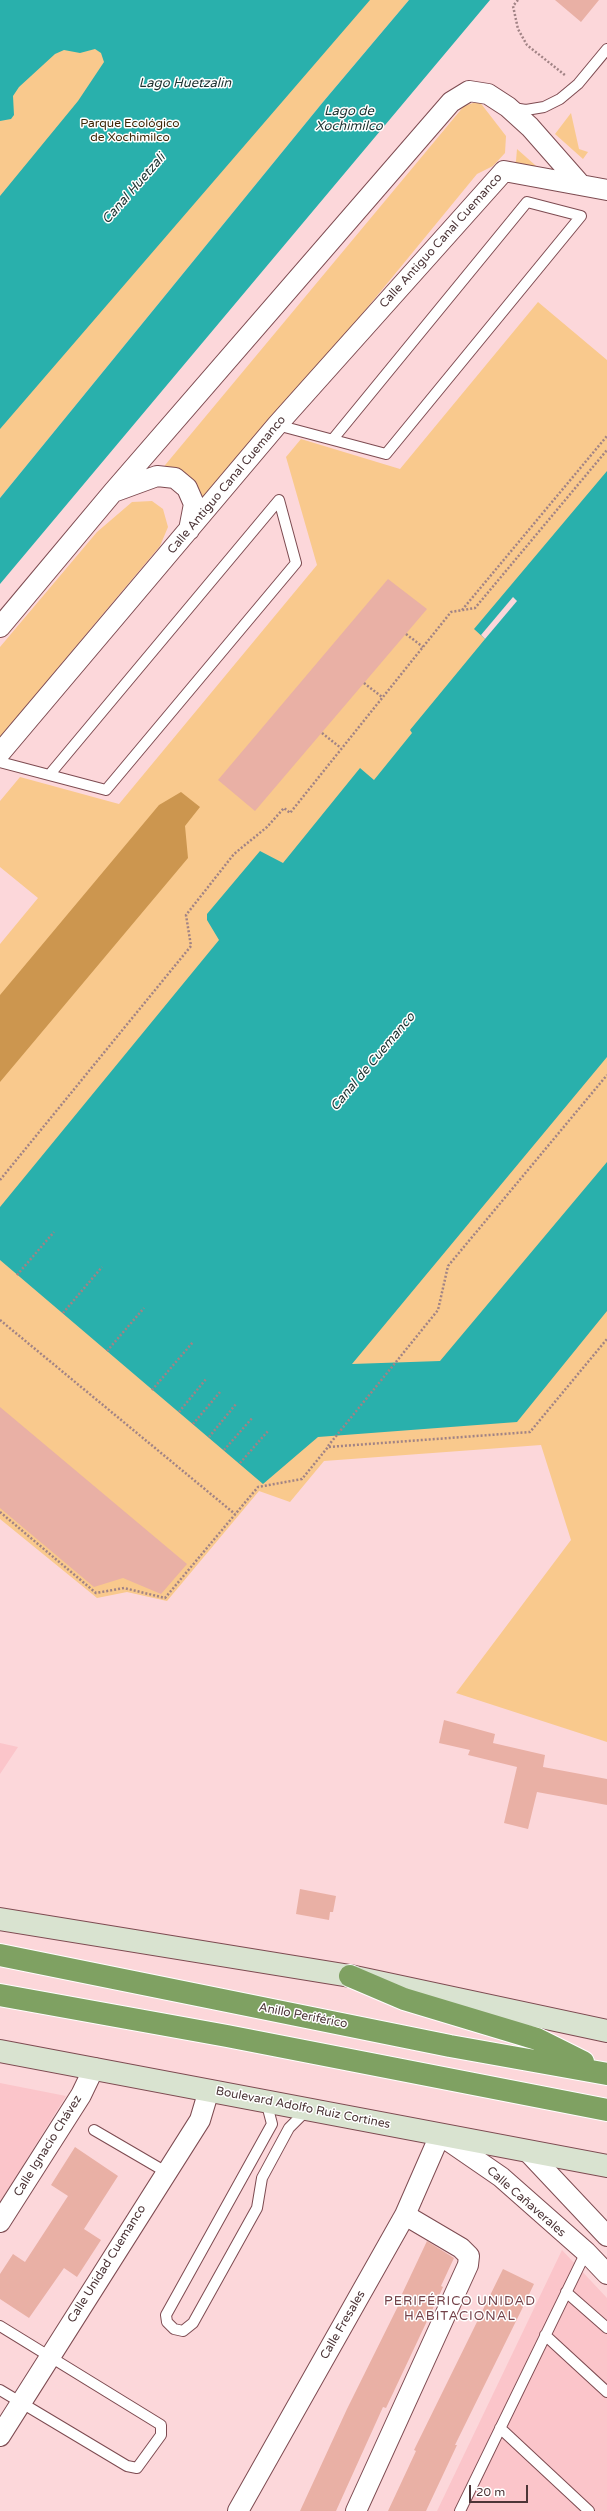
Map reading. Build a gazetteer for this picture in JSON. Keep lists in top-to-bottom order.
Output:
{
  "streets": {
    "highway": ["Anillo Periférico"],
    "main road": ["Boulevard Adolfo Ruiz Cortines"],
    "street": [
      "Calle Antiguo Canal Cuemanco",
      "Calle Ignacio Chávez",
      "Calle Cañaverales",
      "Calle Unidad Cuemanco",
      "Calle Fresales"
    ]
  },
  "crossings": [
    ["Boulevard Adolfo Ruiz Cortines", "Calle Ignacio Chávez"],
    ["Boulevard Adolfo Ruiz Cortines", "Calle Cañaverales"],
    ["Boulevard Adolfo Ruiz Cortines", "Calle Unidad Cuemanco"],
    ["Boulevard Adolfo Ruiz Cortines", "Calle Fresales"],
    ["Calle Cañaverales", "Calle Fresales"]
  ],
  "districts": ["PERIFÉRICO UNIDAD HABITACIONAL"],
  "water": [
    "Lago Huetzalin",
    "Lago de Xochimilco",
    "Canal Huetzali",
    "Canal de Cuemanco"
  ],
  "parks": ["Parque Ecológico de Xochimilco"],
  "scale_bar": "20 m"
}
